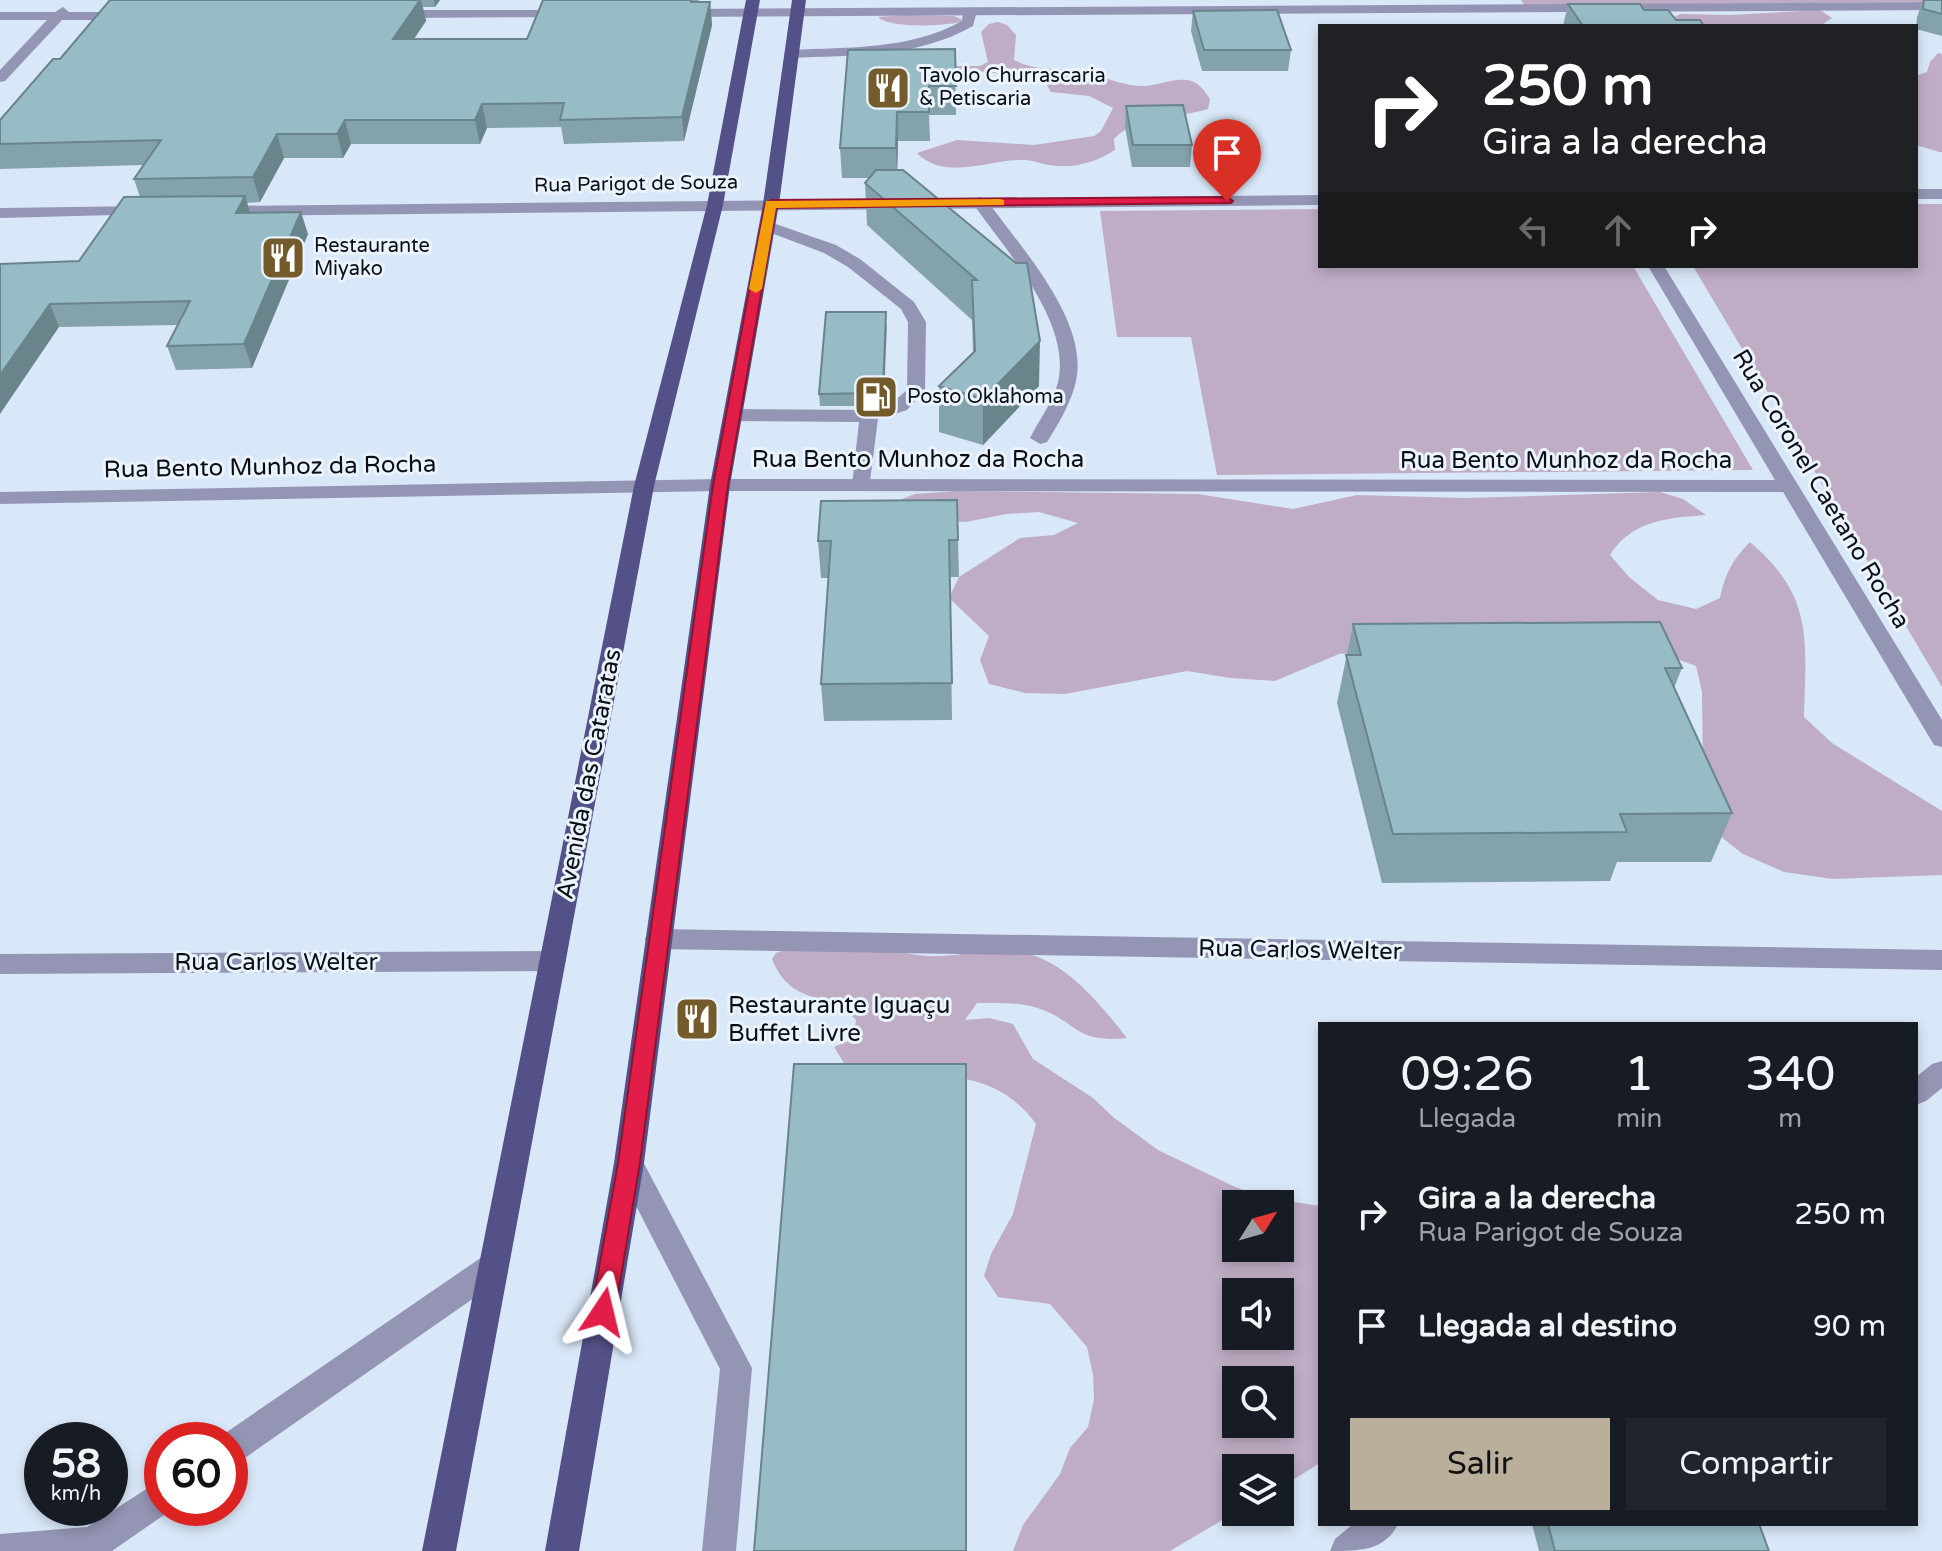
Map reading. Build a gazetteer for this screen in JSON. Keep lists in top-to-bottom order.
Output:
{
  "streets": {
    "main road": ["Avenida das Cataratas"],
    "street": [
      "Rua Parigot de Souza",
      "Rua Bento Munhoz da Rocha",
      "Rua Coronel Caetano Rocha",
      "Rua Carlos Welter"
    ]
  },
  "crossings": [
    ["Rua Parigot de Souza", "Avenida das Cataratas"],
    ["Rua Bento Munhoz da Rocha", "Rua Coronel Caetano Rocha"],
    ["Rua Bento Munhoz da Rocha", "Avenida das Cataratas"],
    ["Avenida das Cataratas", "Rua Carlos Welter"]
  ],
  "places": {
    "restaurant": ["Tavolo Churrascaria & Petiscaria", "Restaurante Miyako", "Restaurante Iguaçu Buffet Livre"],
    "fuel station": ["Posto Oklahoma"]
  },
  "north": "top right",
  "page": {
    "turn": ["250 m", "Gira a la derecha"],
    "eta": [
      "09:26",
      "Llegada",
      "1",
      "min",
      "340",
      "m"
    ],
    "list": [
      {
        "name": "Gira a la derecha",
        "note": "Rua Parigot de Souza",
        "value": "250 m"
      },
      {
        "name": "Llegada al destino",
        "value": "90 m"
      }
    ],
    "buttons": ["Salir", "Compartir"],
    "speed": "58 km/h",
    "limit": "60"
  }
}
